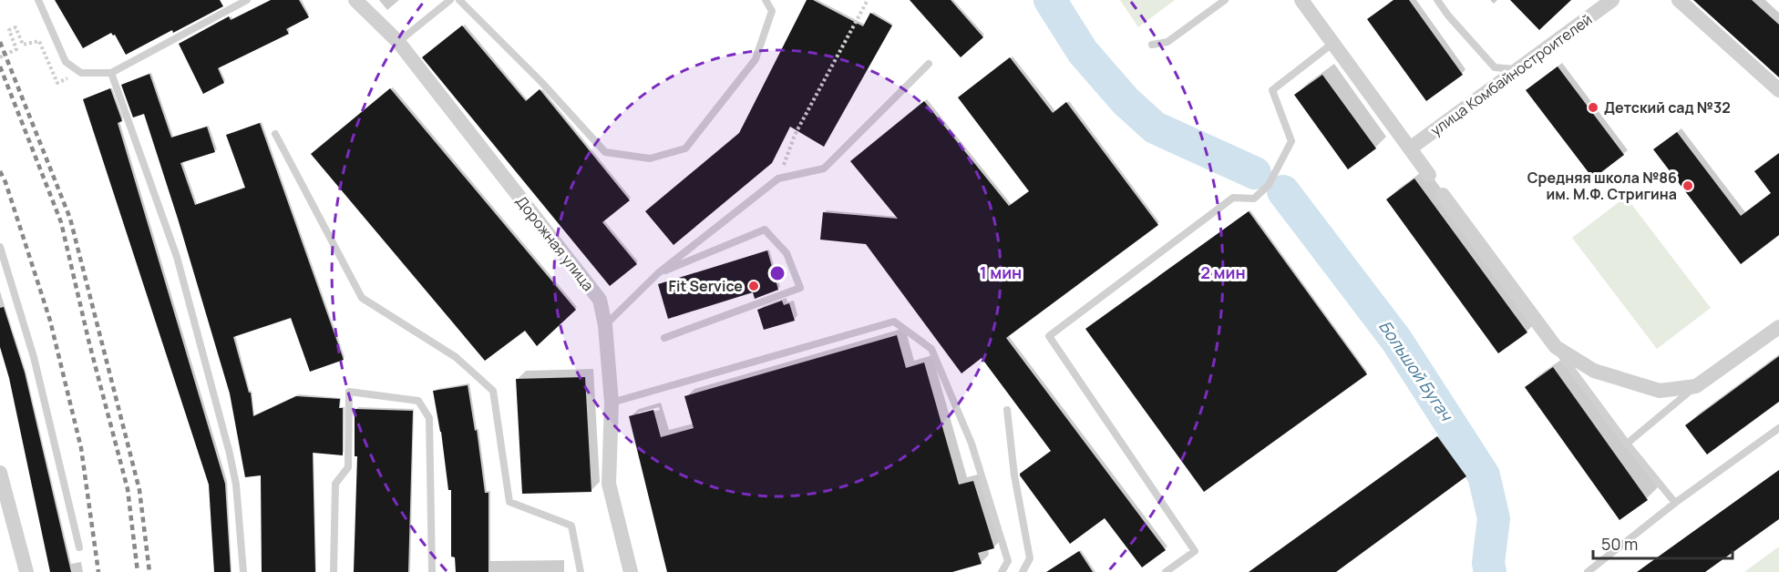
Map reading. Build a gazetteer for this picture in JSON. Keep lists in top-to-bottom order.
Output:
{
  "streets": {
    "street": ["улица Комбайностроителей", "Дорожная улица"]
  },
  "water": ["Большой Бугач"],
  "places": ["Детский сад №32", "Средняя школа №86 им. М.Ф. Стригина", "Fit Service"],
  "scale_bar": "50 m",
  "rings": ["1 мин", "2 мин"]
}
